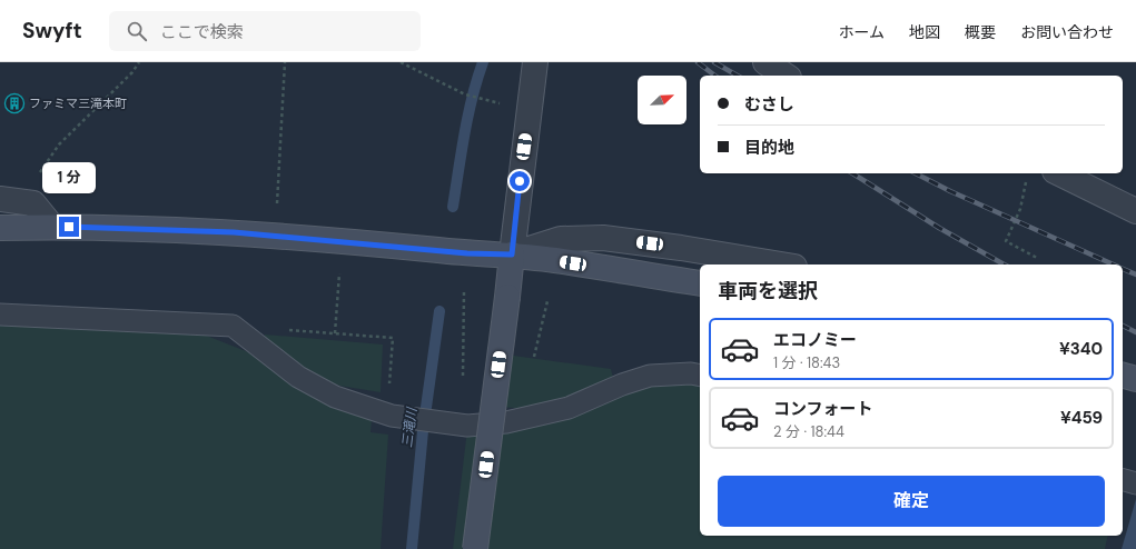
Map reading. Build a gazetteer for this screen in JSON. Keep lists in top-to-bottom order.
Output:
{
  "water": ["三滝川"],
  "places": {
    "building": ["ファミマ三滝本町"]
  },
  "north": "top right",
  "page": {
    "header": "Swyft",
    "search": "ここで検索",
    "nav": [
      "ホーム",
      "地図",
      "概要",
      "お問い合わせ"
    ],
    "banner": ["むさし", "目的地"],
    "bubble": "1 分",
    "heading": "車両を選択",
    "list": [
      {
        "name": "エコノミー",
        "note": "1 分 · 18:43",
        "value": "¥340"
      },
      {
        "name": "コンフォート",
        "note": "2 分 · 18:44",
        "value": "¥459"
      }
    ],
    "buttons": "確定"
  }
}
